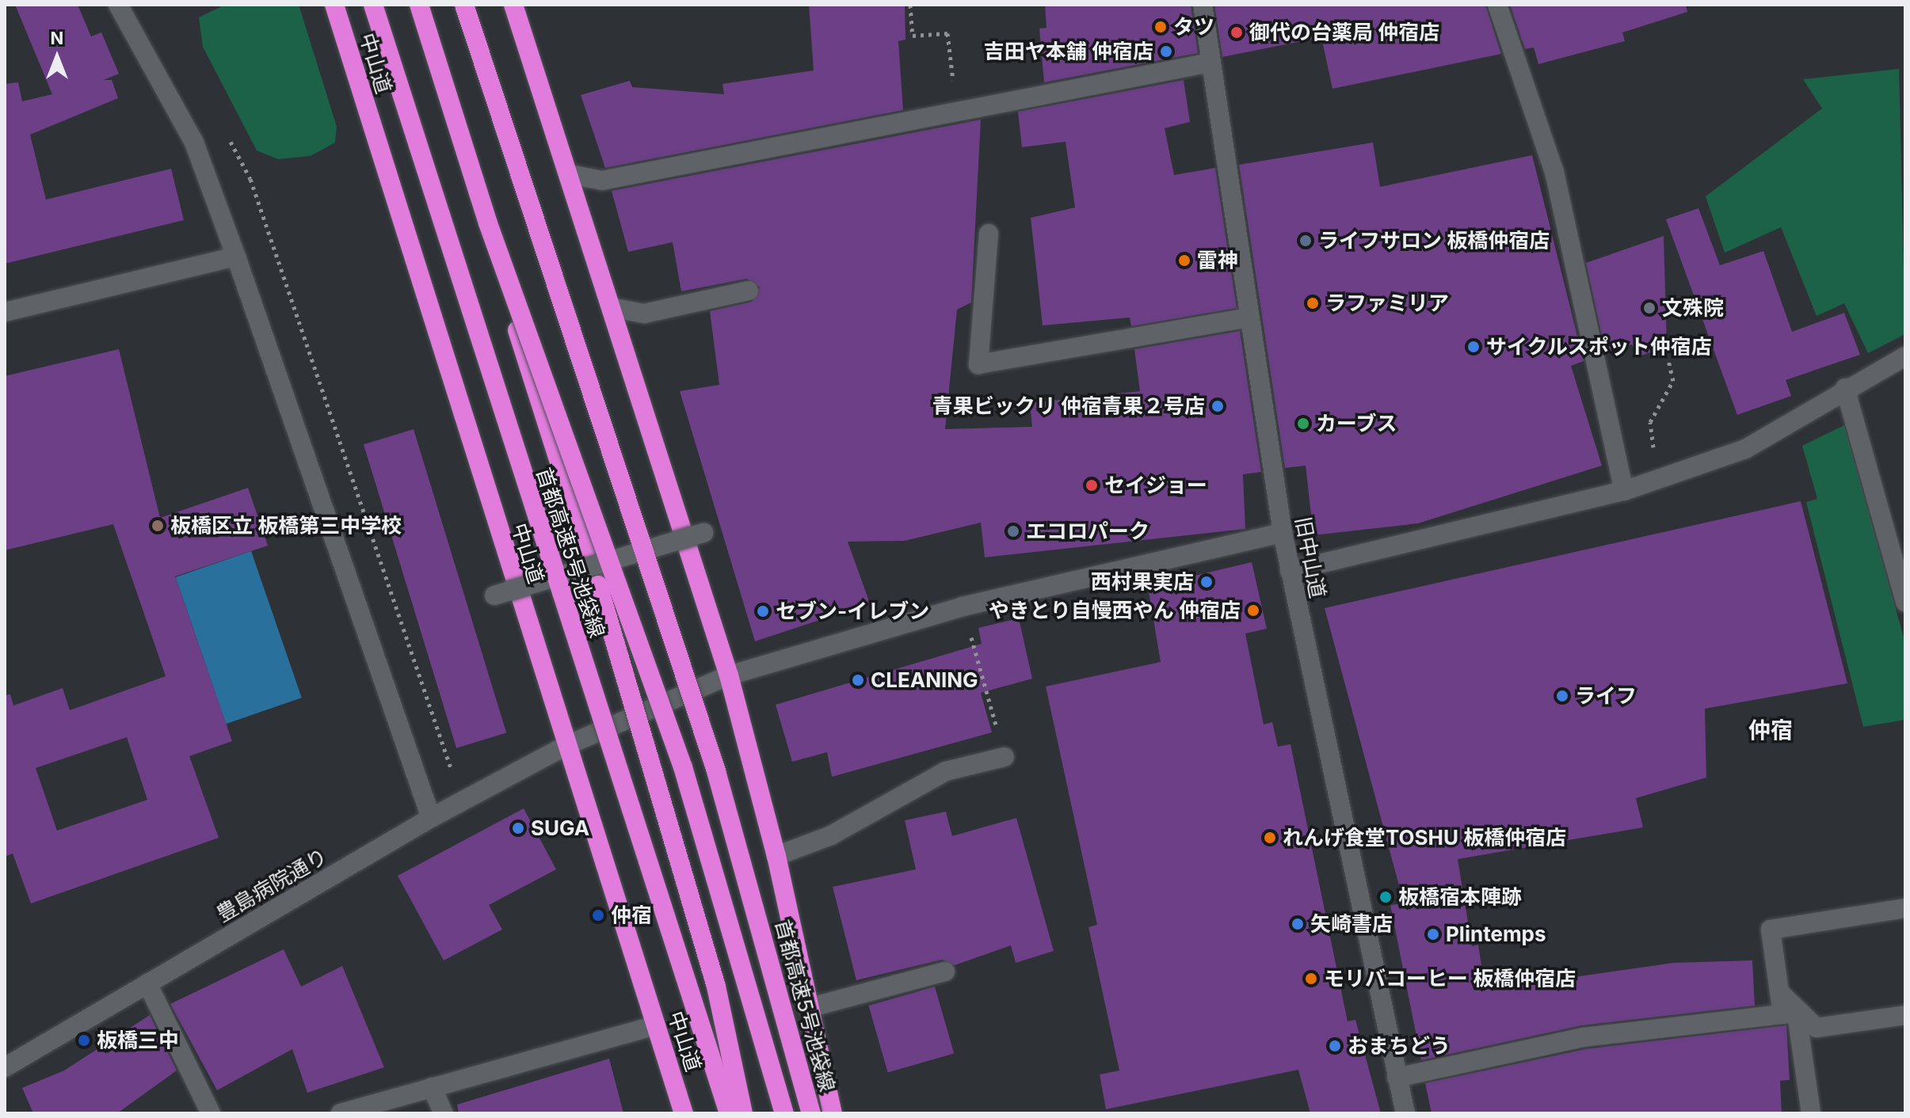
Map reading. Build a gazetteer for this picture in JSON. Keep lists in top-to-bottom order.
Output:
{
  "streets": {
    "highway": ["中山道", "首都高速5号池袋線"],
    "street": ["旧中山道", "豊島病院通り"]
  },
  "crossings": [
    ["中山道", "豊島病院通り"],
    ["旧中山道", "豊島病院通り"]
  ],
  "districts": ["仲宿"],
  "places": [
    "タツ",
    "御代の台薬局 仲宿店",
    "吉田ヤ本舗 仲宿店",
    "ライフサロン 板橋仲宿店",
    "雷神",
    "ラファミリア",
    "文殊院",
    "サイクルスポット仲宿店",
    "青果ビックリ 仲宿青果２号店",
    "カーブス",
    "セイジョー",
    "板橋区立 板橋第三中学校",
    "エコロパーク",
    "西村果実店",
    "やきとり自慢西やん 仲宿店",
    "セブン-イレブン",
    "CLEANING",
    "ライフ",
    "SUGA",
    "れんげ食堂TOSHU 板橋仲宿店",
    "板橋宿本陣跡",
    "仲宿",
    "矢崎書店",
    "Plintemps",
    "モリバコーヒー 板橋仲宿店",
    "板橋三中",
    "おまちどう"
  ],
  "north": "top"
}
